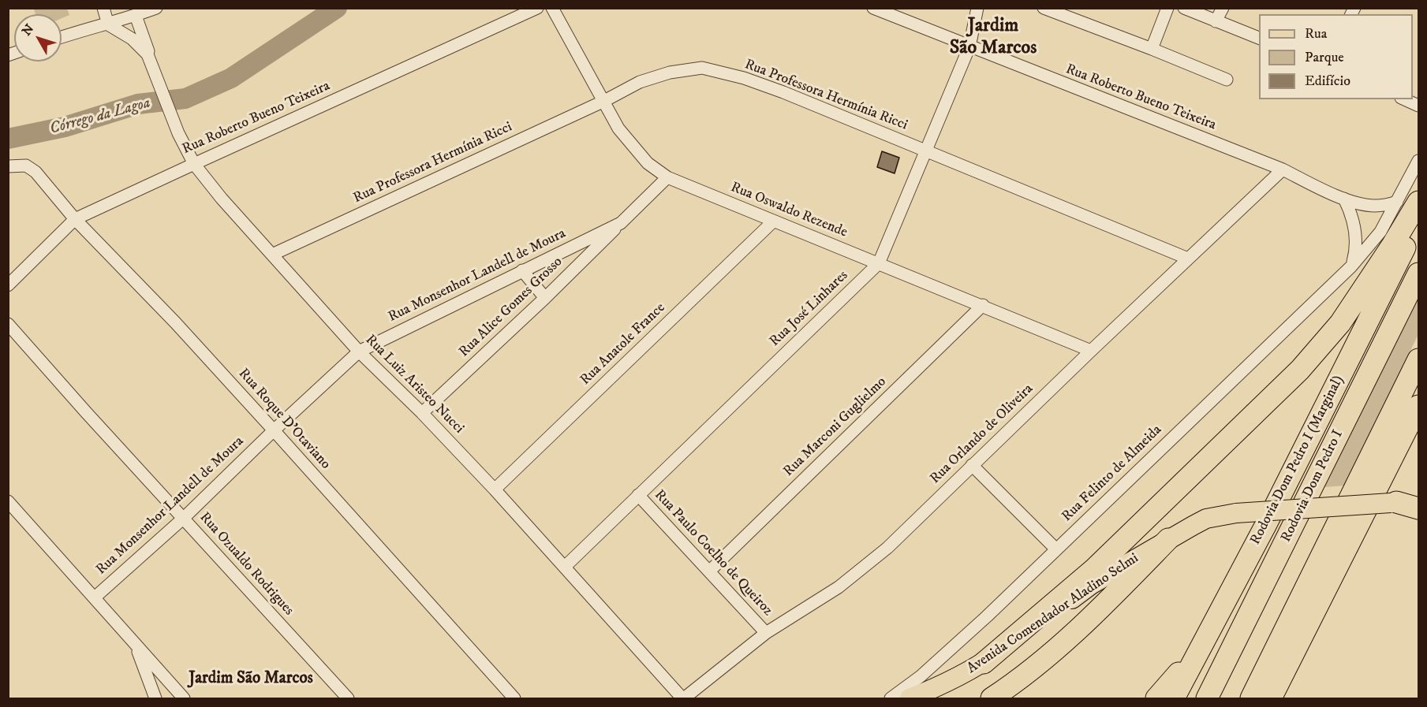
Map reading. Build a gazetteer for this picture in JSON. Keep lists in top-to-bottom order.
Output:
{
  "streets": {
    "highway": ["Rodovia Dom Pedro I (Marginal)", "Rodovia Dom Pedro I"],
    "main road": ["Avenida Comendador Aladino Selmi"],
    "street": [
      "Rua Professora Hermínia Ricci",
      "Rua Roberto Bueno Teixeira",
      "Rua Oswaldo Rezende",
      "Rua Monsenhor Landell de Moura",
      "Rua Alice Gomes Grosso",
      "Rua José Linhares",
      "Rua Anatole France",
      "Rua Luiz Aristeo Nucci",
      "Rua Roque D'Otaviano",
      "Rua Marconi Guglielmo",
      "Rua Orlando de Oliveira",
      "Rua Felinto de Almeida",
      "Rua Paulo Coelho de Queiroz",
      "Rua Ozualdo Rodrigues"
    ]
  },
  "crossings": [
    ["Rua Professora Hermínia Ricci", "Rua Oswaldo Rezende"],
    ["Rua Professora Hermínia Ricci", "Rua José Linhares"],
    ["Rua Professora Hermínia Ricci", "Rua Luiz Aristeo Nucci"],
    ["Rua Professora Hermínia Ricci", "Rua Orlando de Oliveira"],
    ["Rua Roberto Bueno Teixeira", "Rua José Linhares"],
    ["Rua Roberto Bueno Teixeira", "Rua Luiz Aristeo Nucci"],
    ["Rua Roberto Bueno Teixeira", "Rua Roque D'Otaviano"],
    ["Rua Roberto Bueno Teixeira", "Rua Orlando de Oliveira"],
    ["Rua Roberto Bueno Teixeira", "Rua Felinto de Almeida"],
    ["Rua Oswaldo Rezende", "Rua Monsenhor Landell de Moura"],
    ["Rua Oswaldo Rezende", "Rua José Linhares"],
    ["Rua Oswaldo Rezende", "Rua Anatole France"],
    ["Rua Oswaldo Rezende", "Rua Marconi Guglielmo"],
    ["Rua Oswaldo Rezende", "Rua Orlando de Oliveira"],
    ["Rua Monsenhor Landell de Moura", "Rua Alice Gomes Grosso"],
    ["Rua Monsenhor Landell de Moura", "Rua Luiz Aristeo Nucci"],
    ["Rua Monsenhor Landell de Moura", "Rua Roque D'Otaviano"],
    ["Rua Monsenhor Landell de Moura", "Rua Ozualdo Rodrigues"],
    ["Rua Alice Gomes Grosso", "Rua Luiz Aristeo Nucci"],
    ["Rua José Linhares", "Rua Luiz Aristeo Nucci"],
    ["Rua José Linhares", "Rua Paulo Coelho de Queiroz"],
    ["Rua Anatole France", "Rua Luiz Aristeo Nucci"],
    ["Rua Luiz Aristeo Nucci", "Rua Orlando de Oliveira"],
    ["Rua Marconi Guglielmo", "Rua Paulo Coelho de Queiroz"],
    ["Rua Orlando de Oliveira", "Rua Paulo Coelho de Queiroz"]
  ],
  "districts": ["Jardim São Marcos", "Jardim São Marcos"],
  "water": ["Córrego da Lagoa"],
  "legend": ["Rua", "Parque", "Edifício"],
  "north": "top left"
}
